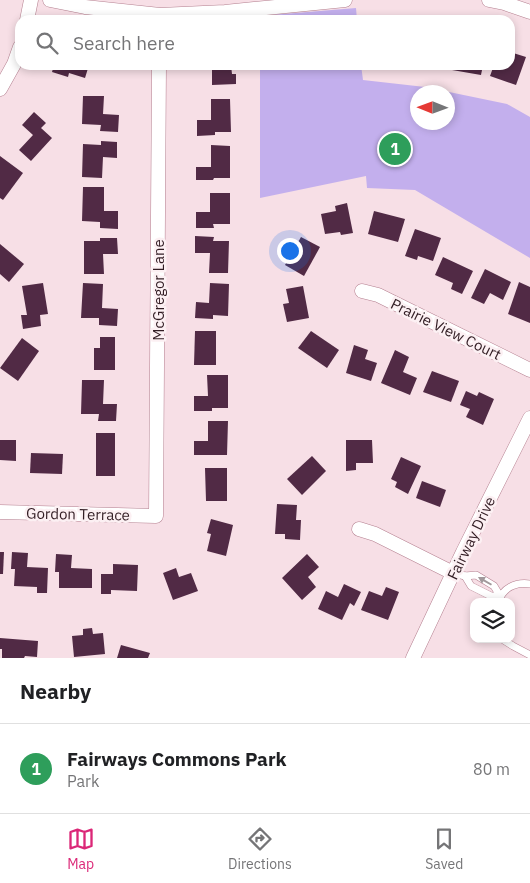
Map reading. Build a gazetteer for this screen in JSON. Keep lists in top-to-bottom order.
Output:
{
  "streets": {
    "street": [
      "McGregor Lane",
      "Prairie View Court",
      "Gordon Terrace",
      "Fairway Drive"
    ]
  },
  "crossings": [
    ["McGregor Lane", "Gordon Terrace"]
  ],
  "north": "left",
  "page": {
    "search": "Search here",
    "pins": "1",
    "heading": "Nearby",
    "list": [
      {
        "mark": "1",
        "name": "Fairways Commons Park",
        "note": "Park",
        "value": "80 m"
      }
    ],
    "nav": ["Map", "Directions", "Saved"]
  }
}
